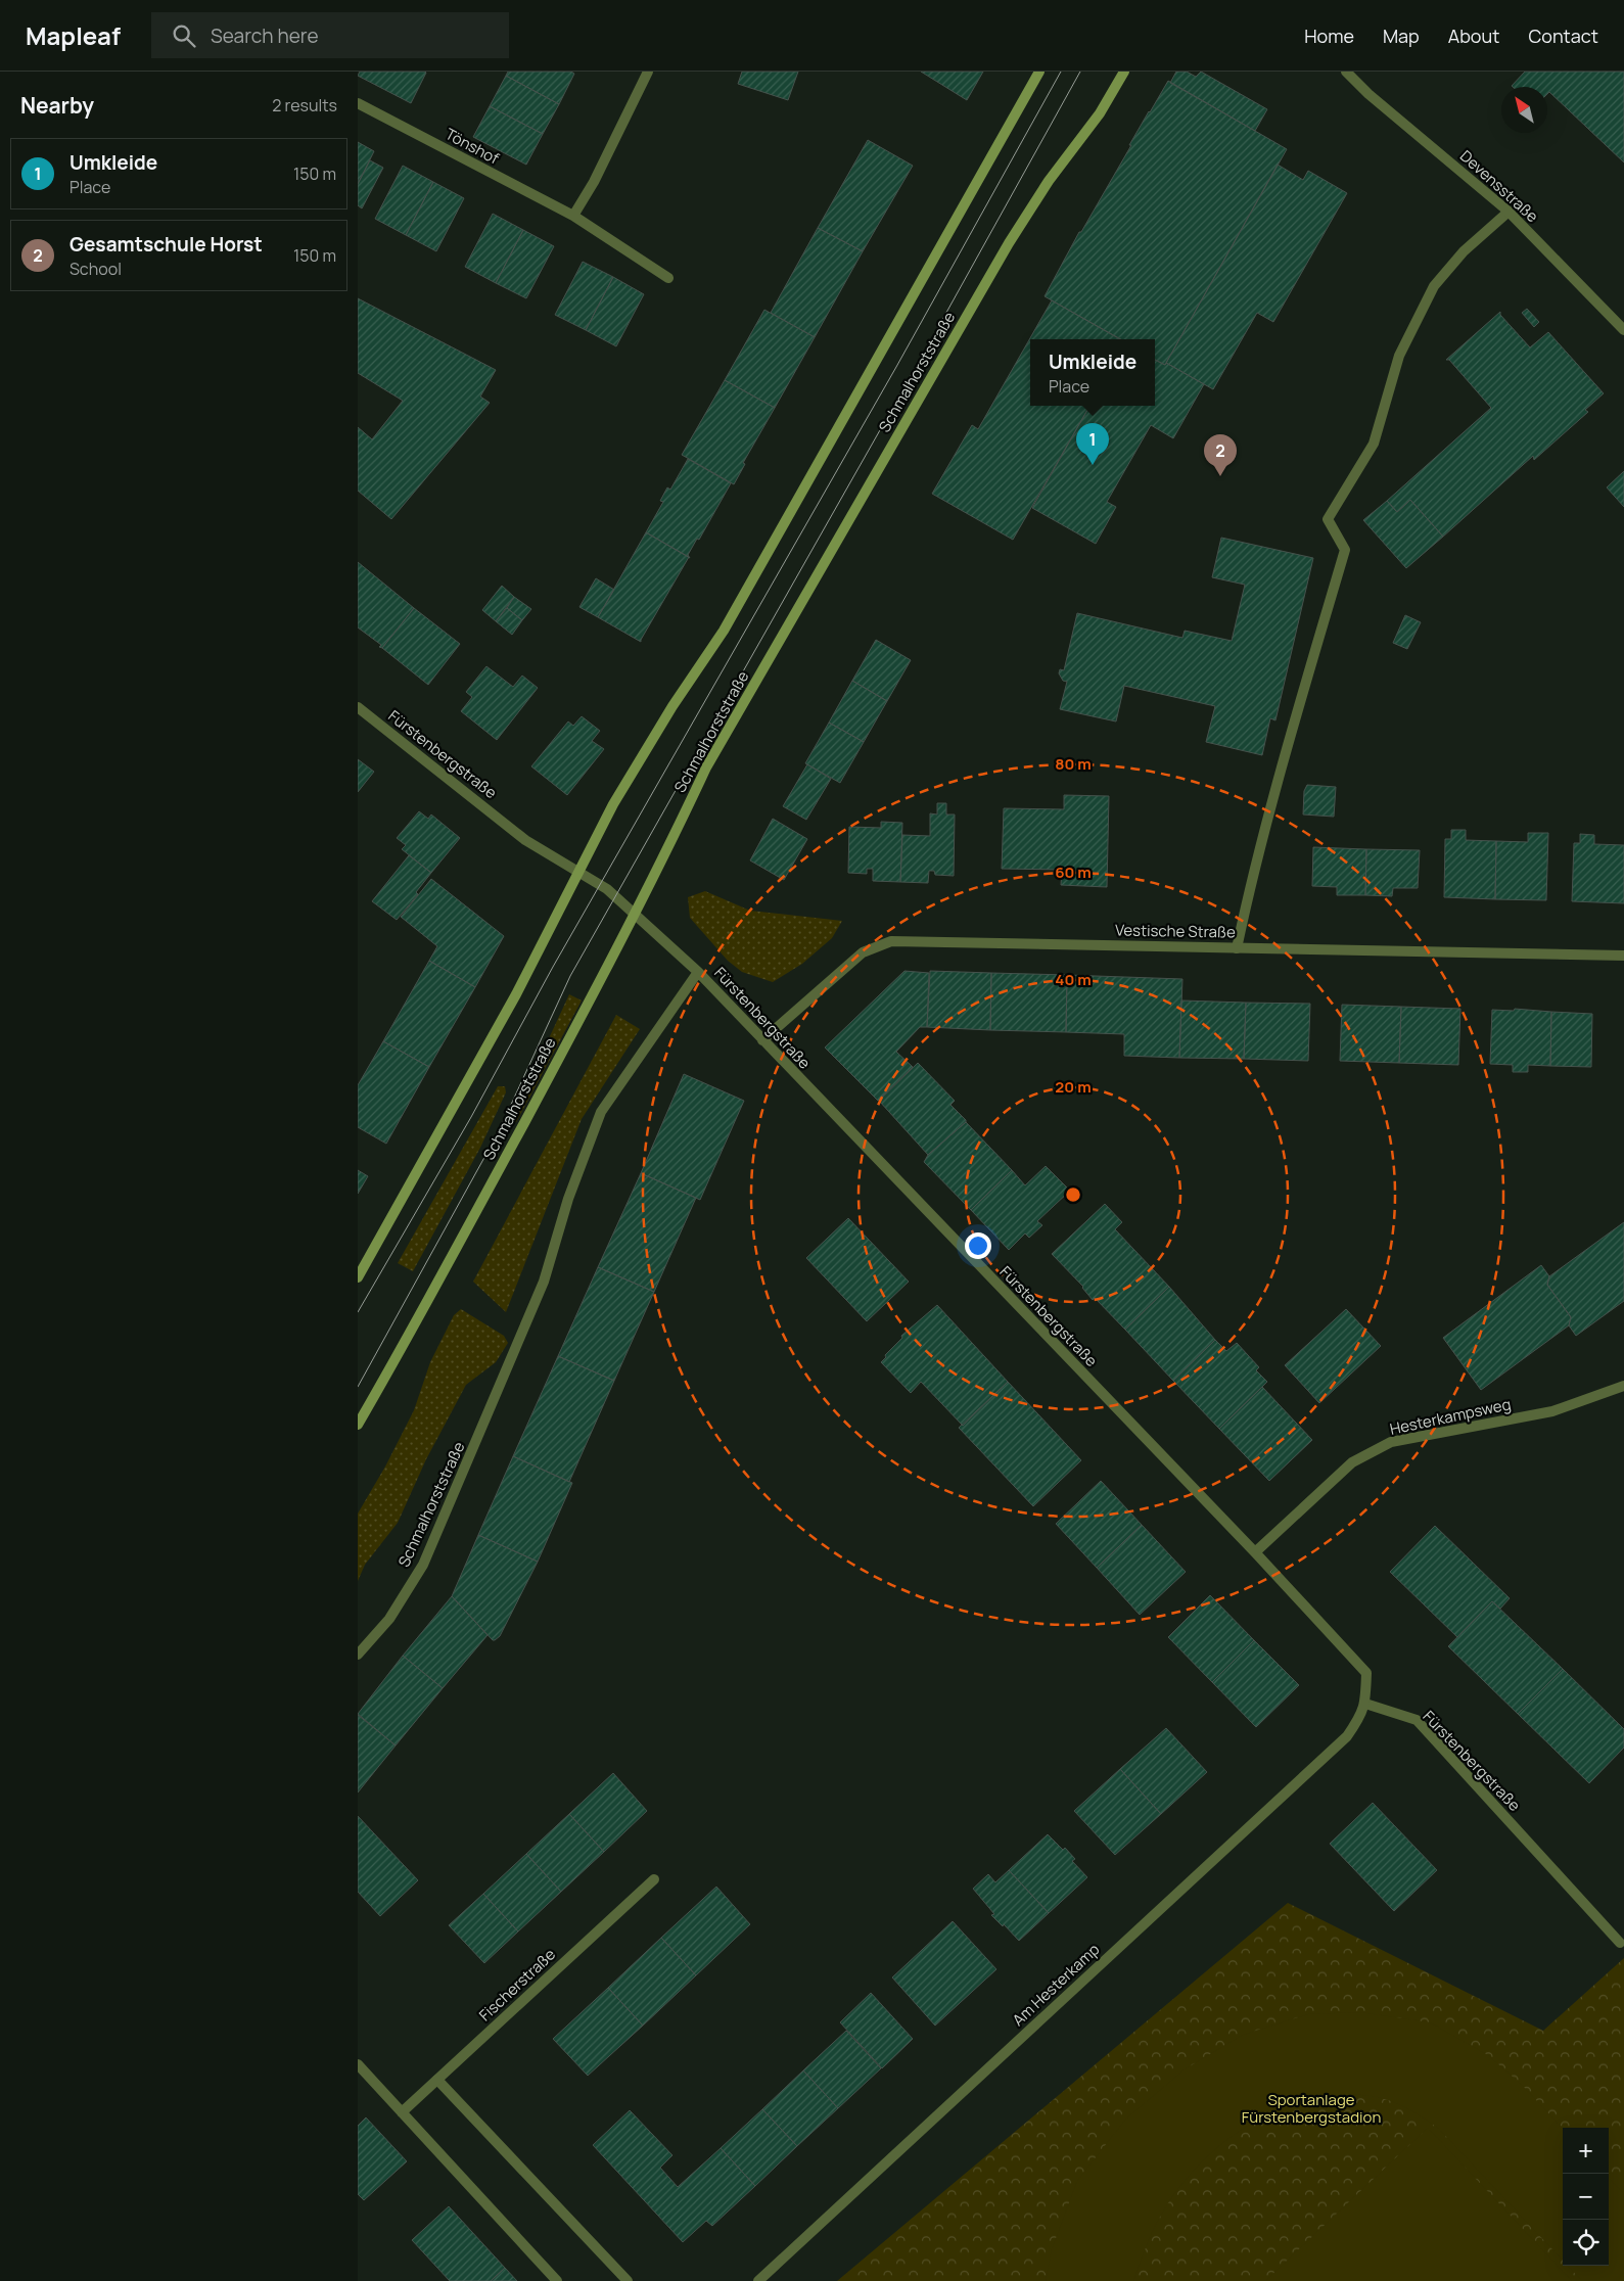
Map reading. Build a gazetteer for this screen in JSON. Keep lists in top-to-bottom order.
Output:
{
  "streets": {
    "main road": ["Schmalhorststraße"],
    "street": [
      "Tönshof",
      "Devensstraße",
      "Fürstenbergstraße",
      "Vestische Straße",
      "Hesterkampsweg",
      "Fischerstraße",
      "Am Hesterkamp"
    ]
  },
  "crossings": [
    ["Schmalhorststraße", "Fürstenbergstraße"],
    ["Fürstenbergstraße", "Vestische Straße"],
    ["Fürstenbergstraße", "Hesterkampsweg"],
    ["Fürstenbergstraße", "Am Hesterkamp"]
  ],
  "parks": ["Sportanlage Fürstenbergstadion"],
  "north": "top left",
  "page": {
    "header": "Mapleaf",
    "search": "Search here",
    "nav": [
      "Home",
      "Map",
      "About",
      "Contact"
    ],
    "heading": ["Nearby", "2 results"],
    "list": [
      {
        "mark": "1",
        "name": "Umkleide",
        "note": "Place",
        "value": "150 m"
      },
      {
        "mark": "2",
        "name": "Gesamtschule Horst",
        "note": "School",
        "value": "150 m"
      }
    ],
    "popup": ["Umkleide", "Place"],
    "pins": ["1", "2"],
    "map_buttons": ["+", "−"]
  },
  "rings": [
    "80 m",
    "60 m",
    "40 m",
    "20 m"
  ]
}
